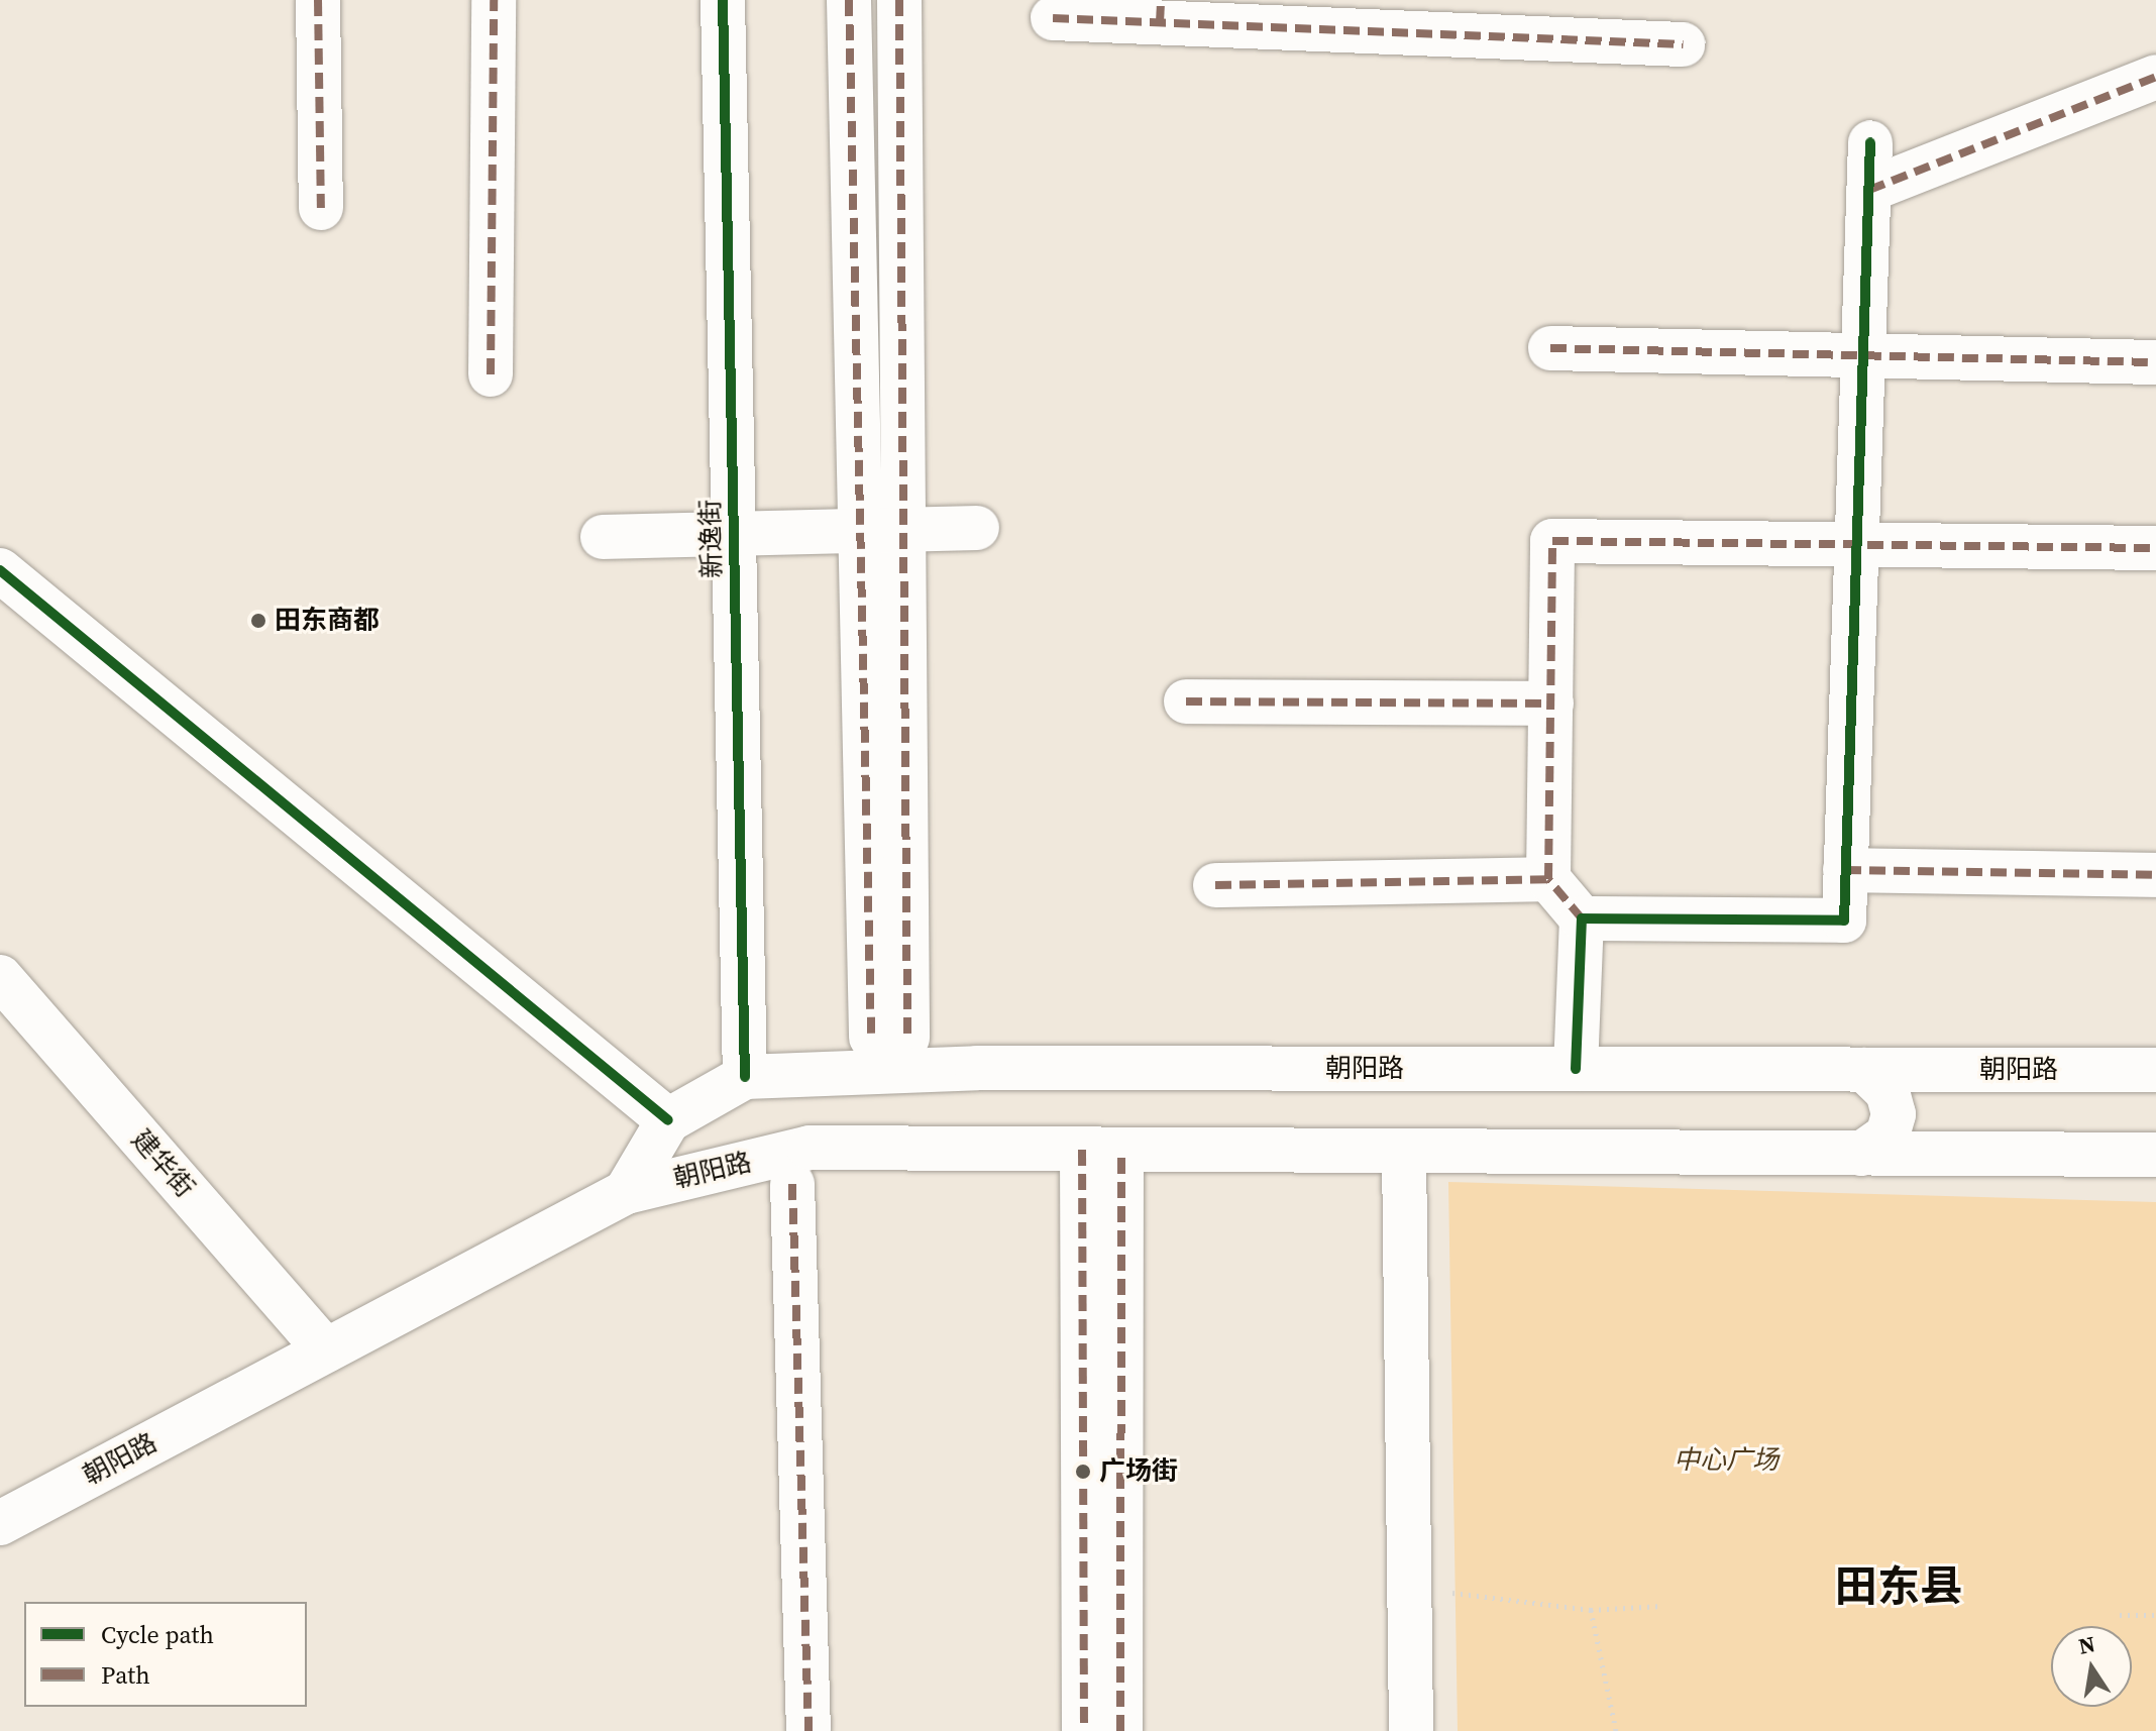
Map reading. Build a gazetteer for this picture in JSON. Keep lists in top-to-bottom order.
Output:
{
  "streets": {
    "street": ["新逸街", "朝阳路", "建华街"]
  },
  "crossings": [
    ["新逸街", "朝阳路"],
    ["朝阳路", "建华街"]
  ],
  "districts": ["田东县"],
  "parks": ["中心广场"],
  "places": ["田东商都", "广场街"],
  "legend": ["Cycle path", "Path"],
  "north": "top"
}
